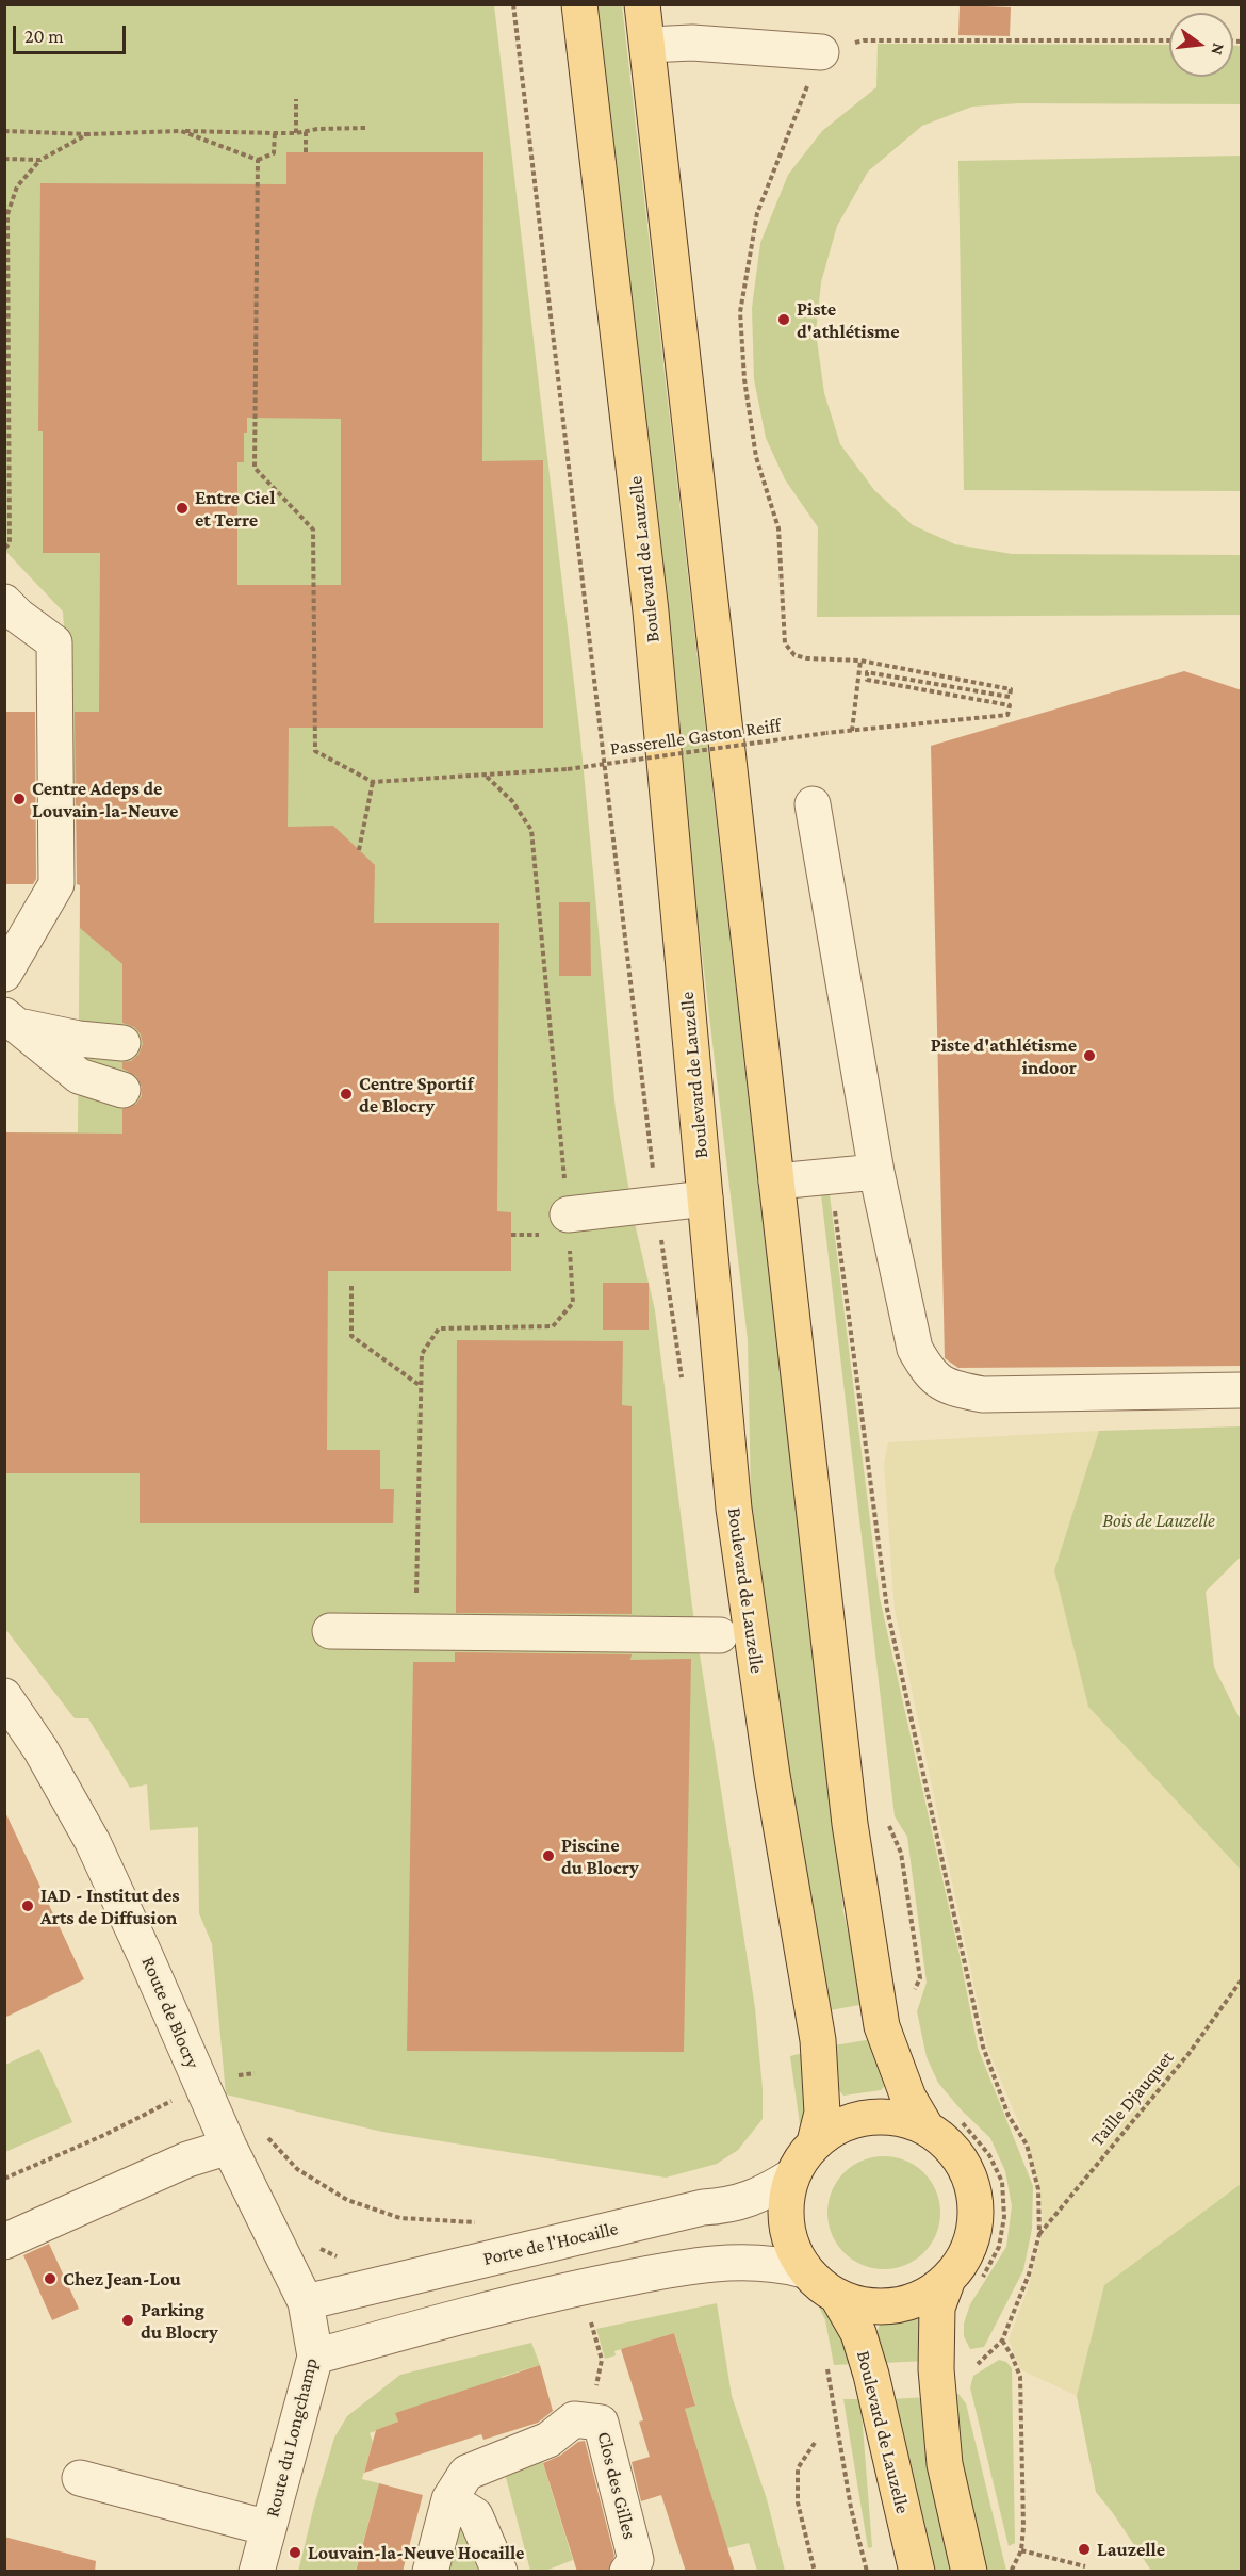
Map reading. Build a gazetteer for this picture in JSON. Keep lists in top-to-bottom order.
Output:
{
  "streets": {
    "main road": ["Boulevard de Lauzelle"],
    "street": [
      "Route de Blocry",
      "Porte de l'Hocaille",
      "Route du Longchamp",
      "Clos des Gilles"
    ],
    "path": ["Passerelle Gaston Reiff", "Taille Djauquet"]
  },
  "crossings": [
    ["Boulevard de Lauzelle", "Porte de l'Hocaille"],
    ["Route de Blocry", "Porte de l'Hocaille"],
    ["Route de Blocry", "Route du Longchamp"],
    ["Porte de l'Hocaille", "Route du Longchamp"]
  ],
  "parks": ["Bois de Lauzelle"],
  "places": [
    "Piste d'athlétisme",
    "Entre Ciel et Terre",
    "Centre Adeps de Louvain-la-Neuve",
    "Piste d'athlétisme indoor",
    "Centre Sportif de Blocry",
    "Piscine du Blocry",
    "IAD - Institut des Arts de Diffusion",
    "Chez Jean-Lou",
    "Parking du Blocry",
    "Lauzelle",
    "Louvain-la-Neuve Hocaille"
  ],
  "scale_bar": "20 m",
  "north": "right"
}
